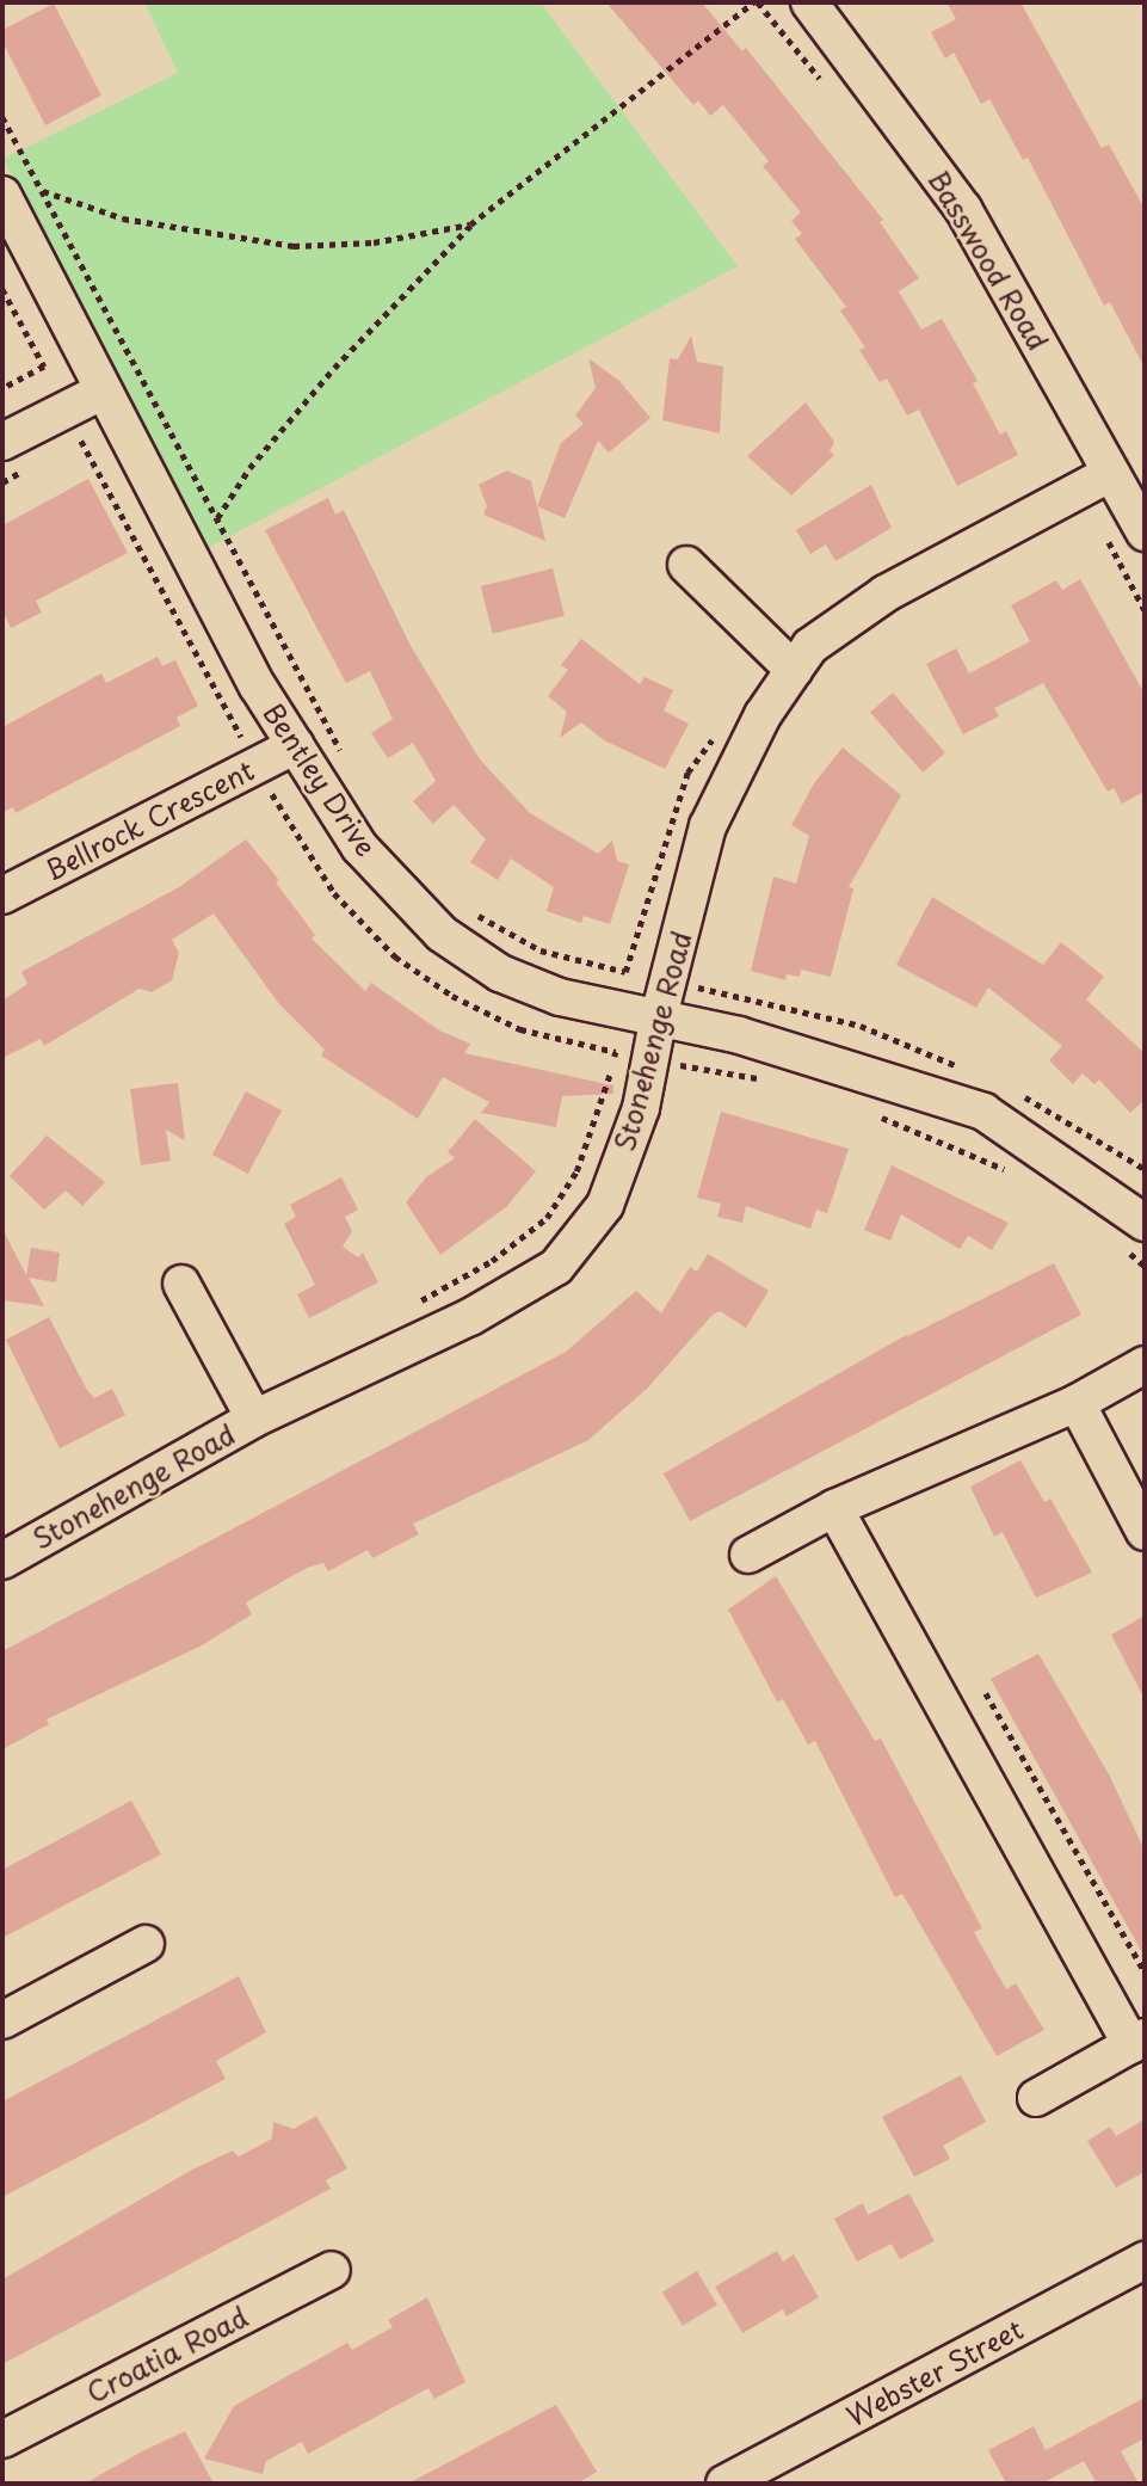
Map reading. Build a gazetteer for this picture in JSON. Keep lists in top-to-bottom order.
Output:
{
  "streets": {
    "street": [
      "Basswood Road",
      "Bentley Drive",
      "Bellrock Crescent",
      "Stonehenge Road",
      "Croatia Road",
      "Webster Street"
    ]
  },
  "crossings": [
    ["Basswood Road", "Stonehenge Road"],
    ["Bentley Drive", "Bellrock Crescent"],
    ["Bentley Drive", "Stonehenge Road"]
  ]
}
